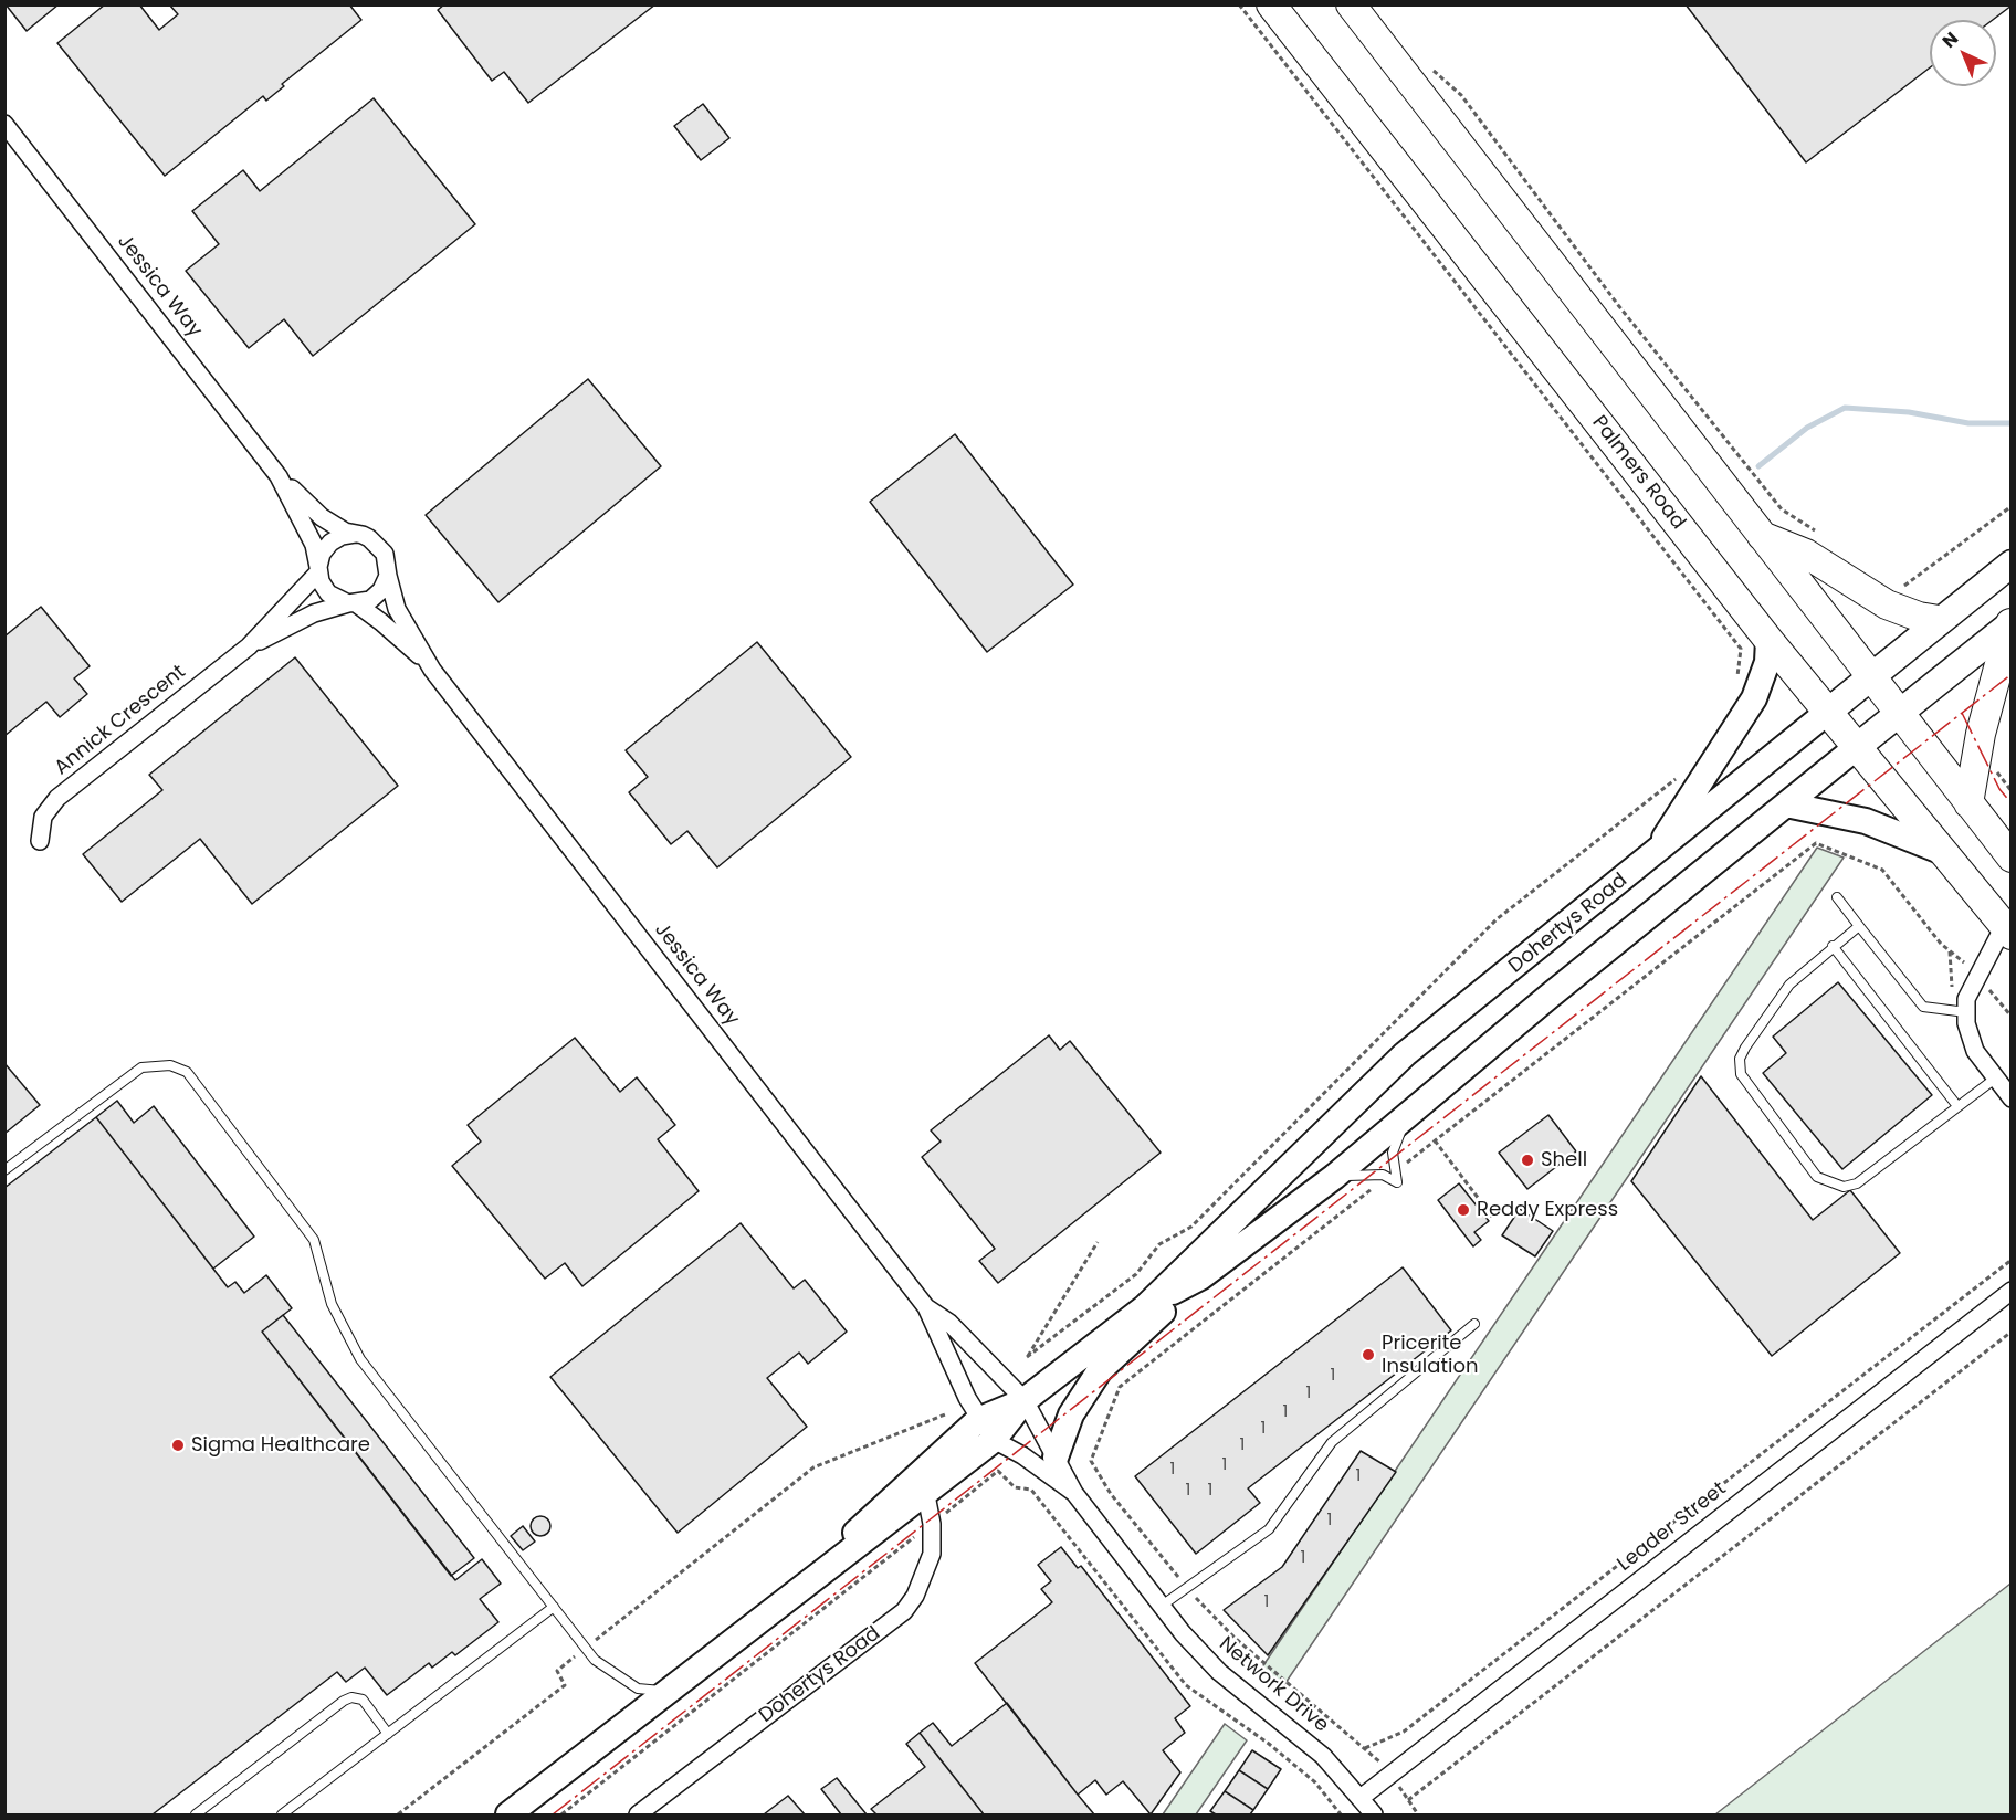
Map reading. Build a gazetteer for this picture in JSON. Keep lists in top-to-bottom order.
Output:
{
  "streets": {
    "highway": ["Palmers Road"],
    "main road": ["Dohertys Road"],
    "street": [
      "Jessica Way",
      "Annick Crescent",
      "Leader Street",
      "Network Drive"
    ]
  },
  "crossings": [
    ["Jessica Way", "Annick Crescent"],
    ["Jessica Way", "Dohertys Road"],
    ["Jessica Way", "Network Drive"],
    ["Palmers Road", "Dohertys Road"],
    ["Dohertys Road", "Network Drive"],
    ["Leader Street", "Network Drive"]
  ],
  "places": [
    "Shell",
    "Reddy Express",
    "Pricerite Insulation",
    "Sigma Healthcare"
  ],
  "house_numbers": [
    "1",
    "1",
    "1",
    "1",
    "1",
    "1",
    "1",
    "1",
    "1",
    "1",
    "1",
    "1",
    "1"
  ],
  "north": "top left"
}
